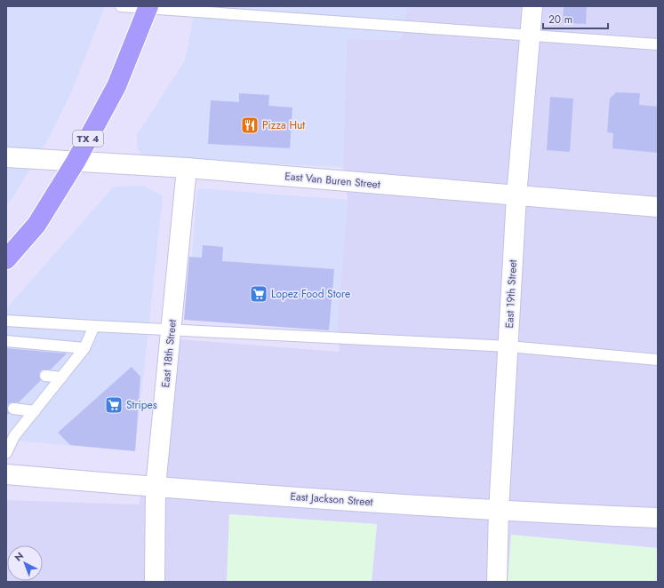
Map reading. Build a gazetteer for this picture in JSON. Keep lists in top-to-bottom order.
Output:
{
  "streets": {
    "main road": ["TX 4"],
    "street": [
      "East Van Buren Street",
      "East 19th Street",
      "East 18th Street",
      "East Jackson Street"
    ]
  },
  "crossings": [
    ["TX 4", "East Van Buren Street"],
    ["East Van Buren Street", "East 19th Street"],
    ["East Van Buren Street", "East 18th Street"],
    ["East 19th Street", "East Jackson Street"],
    ["East 18th Street", "East Jackson Street"]
  ],
  "places": {
    "restaurant": ["Pizza Hut"],
    "supermarket": ["Lopez Food Store", "Stripes"]
  },
  "scale_bar": "20 m",
  "north": "top left"
}
